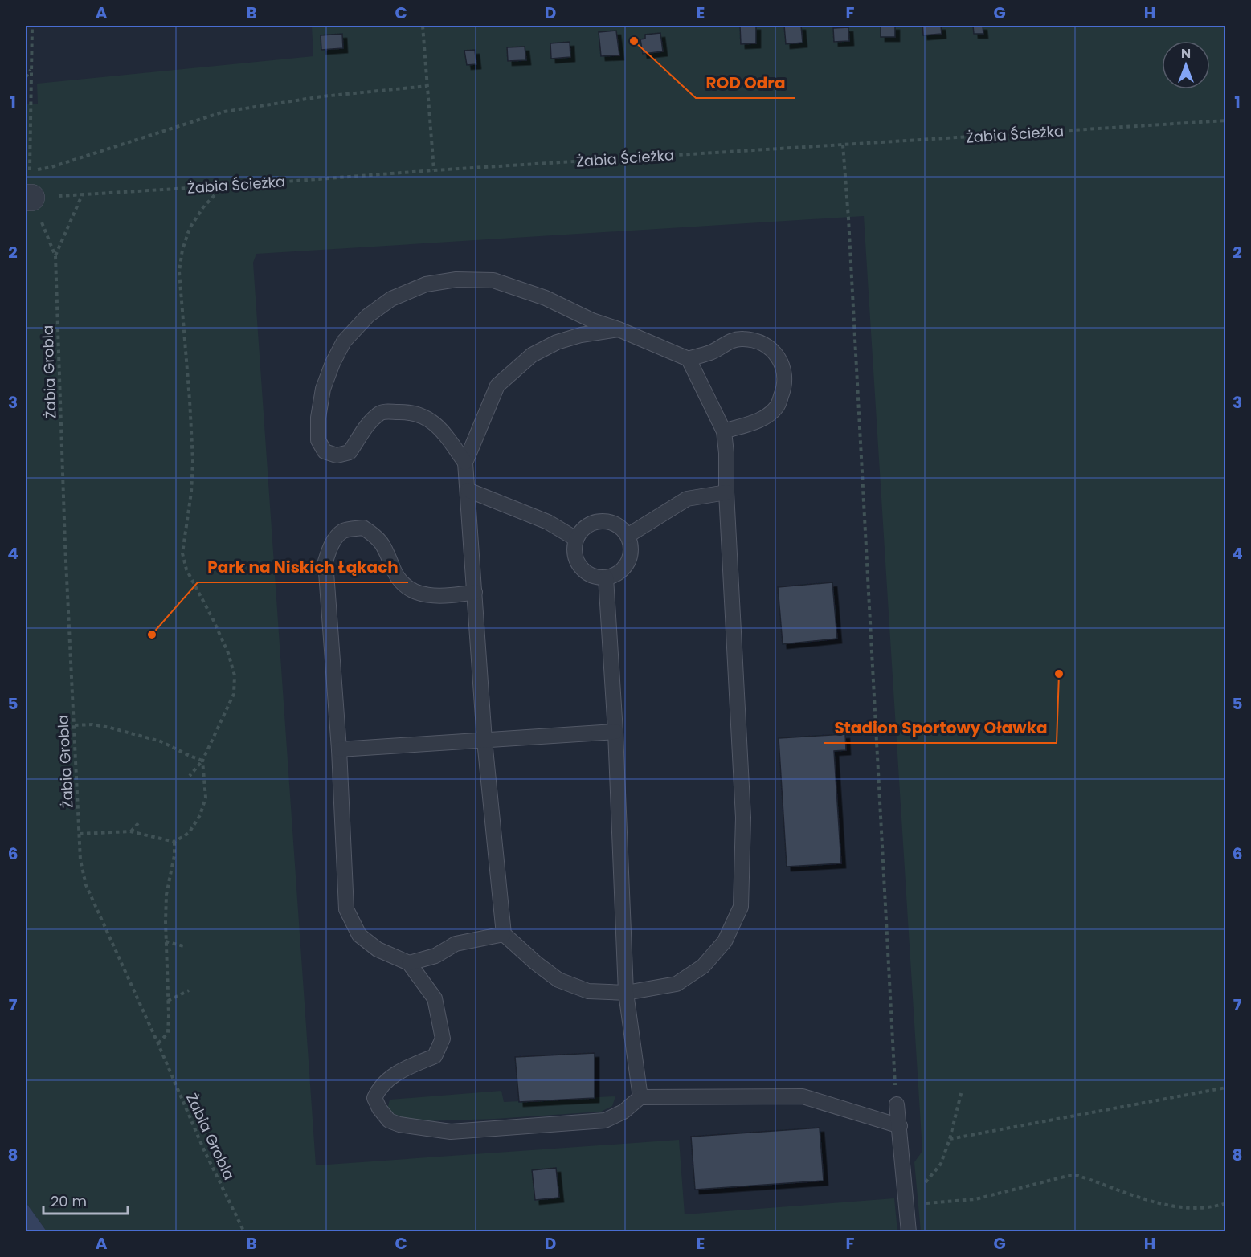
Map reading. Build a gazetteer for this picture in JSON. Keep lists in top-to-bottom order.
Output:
{
  "streets": {
    "path": ["Żabia Ścieżka", "Żabia Grobla"]
  },
  "crossings": [
    ["Żabia Ścieżka", "Żabia Grobla"]
  ],
  "places": ["ROD Odra", "Park na Niskich Łąkach", "Stadion Sportowy Oławka"],
  "scale_bar": "20 m",
  "north": "top",
  "grid": {
    "columns": [
      "A",
      "B",
      "C",
      "D",
      "E",
      "F",
      "G",
      "H"
    ],
    "rows": [
      "1",
      "2",
      "3",
      "4",
      "5",
      "6",
      "7",
      "8"
    ]
  }
}
